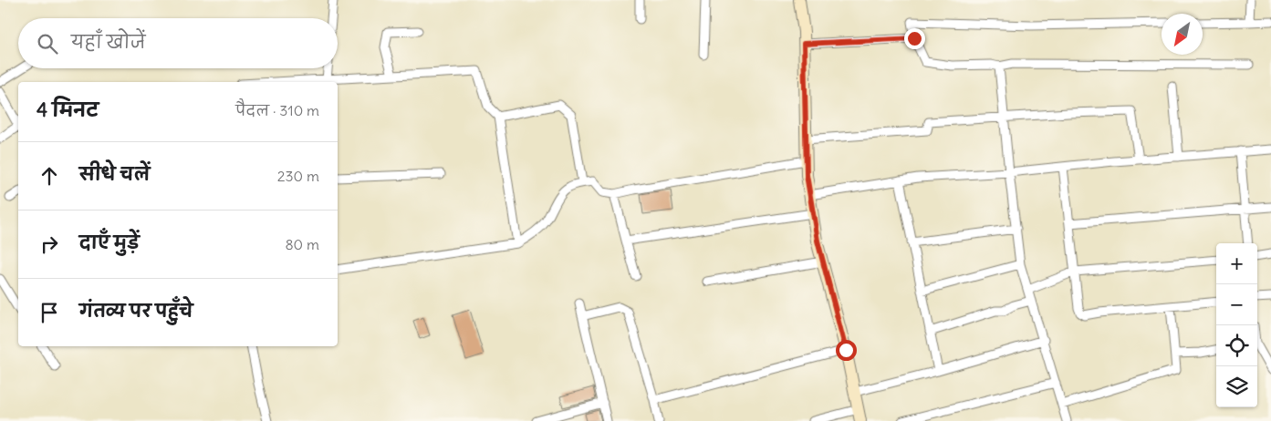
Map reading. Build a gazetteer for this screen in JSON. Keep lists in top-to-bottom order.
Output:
{
  "north": "bottom left",
  "page": {
    "search": "यहाँ खोजें",
    "heading": ["4 मिनट", "पैदल · 310 m"],
    "list": [
      ["सीधे चलें", "230 m"],
      ["दाएँ मुड़ें", "80 m"],
      "गंतव्य पर पहुँचे"
    ],
    "map_buttons": ["+", "−"]
  }
}
